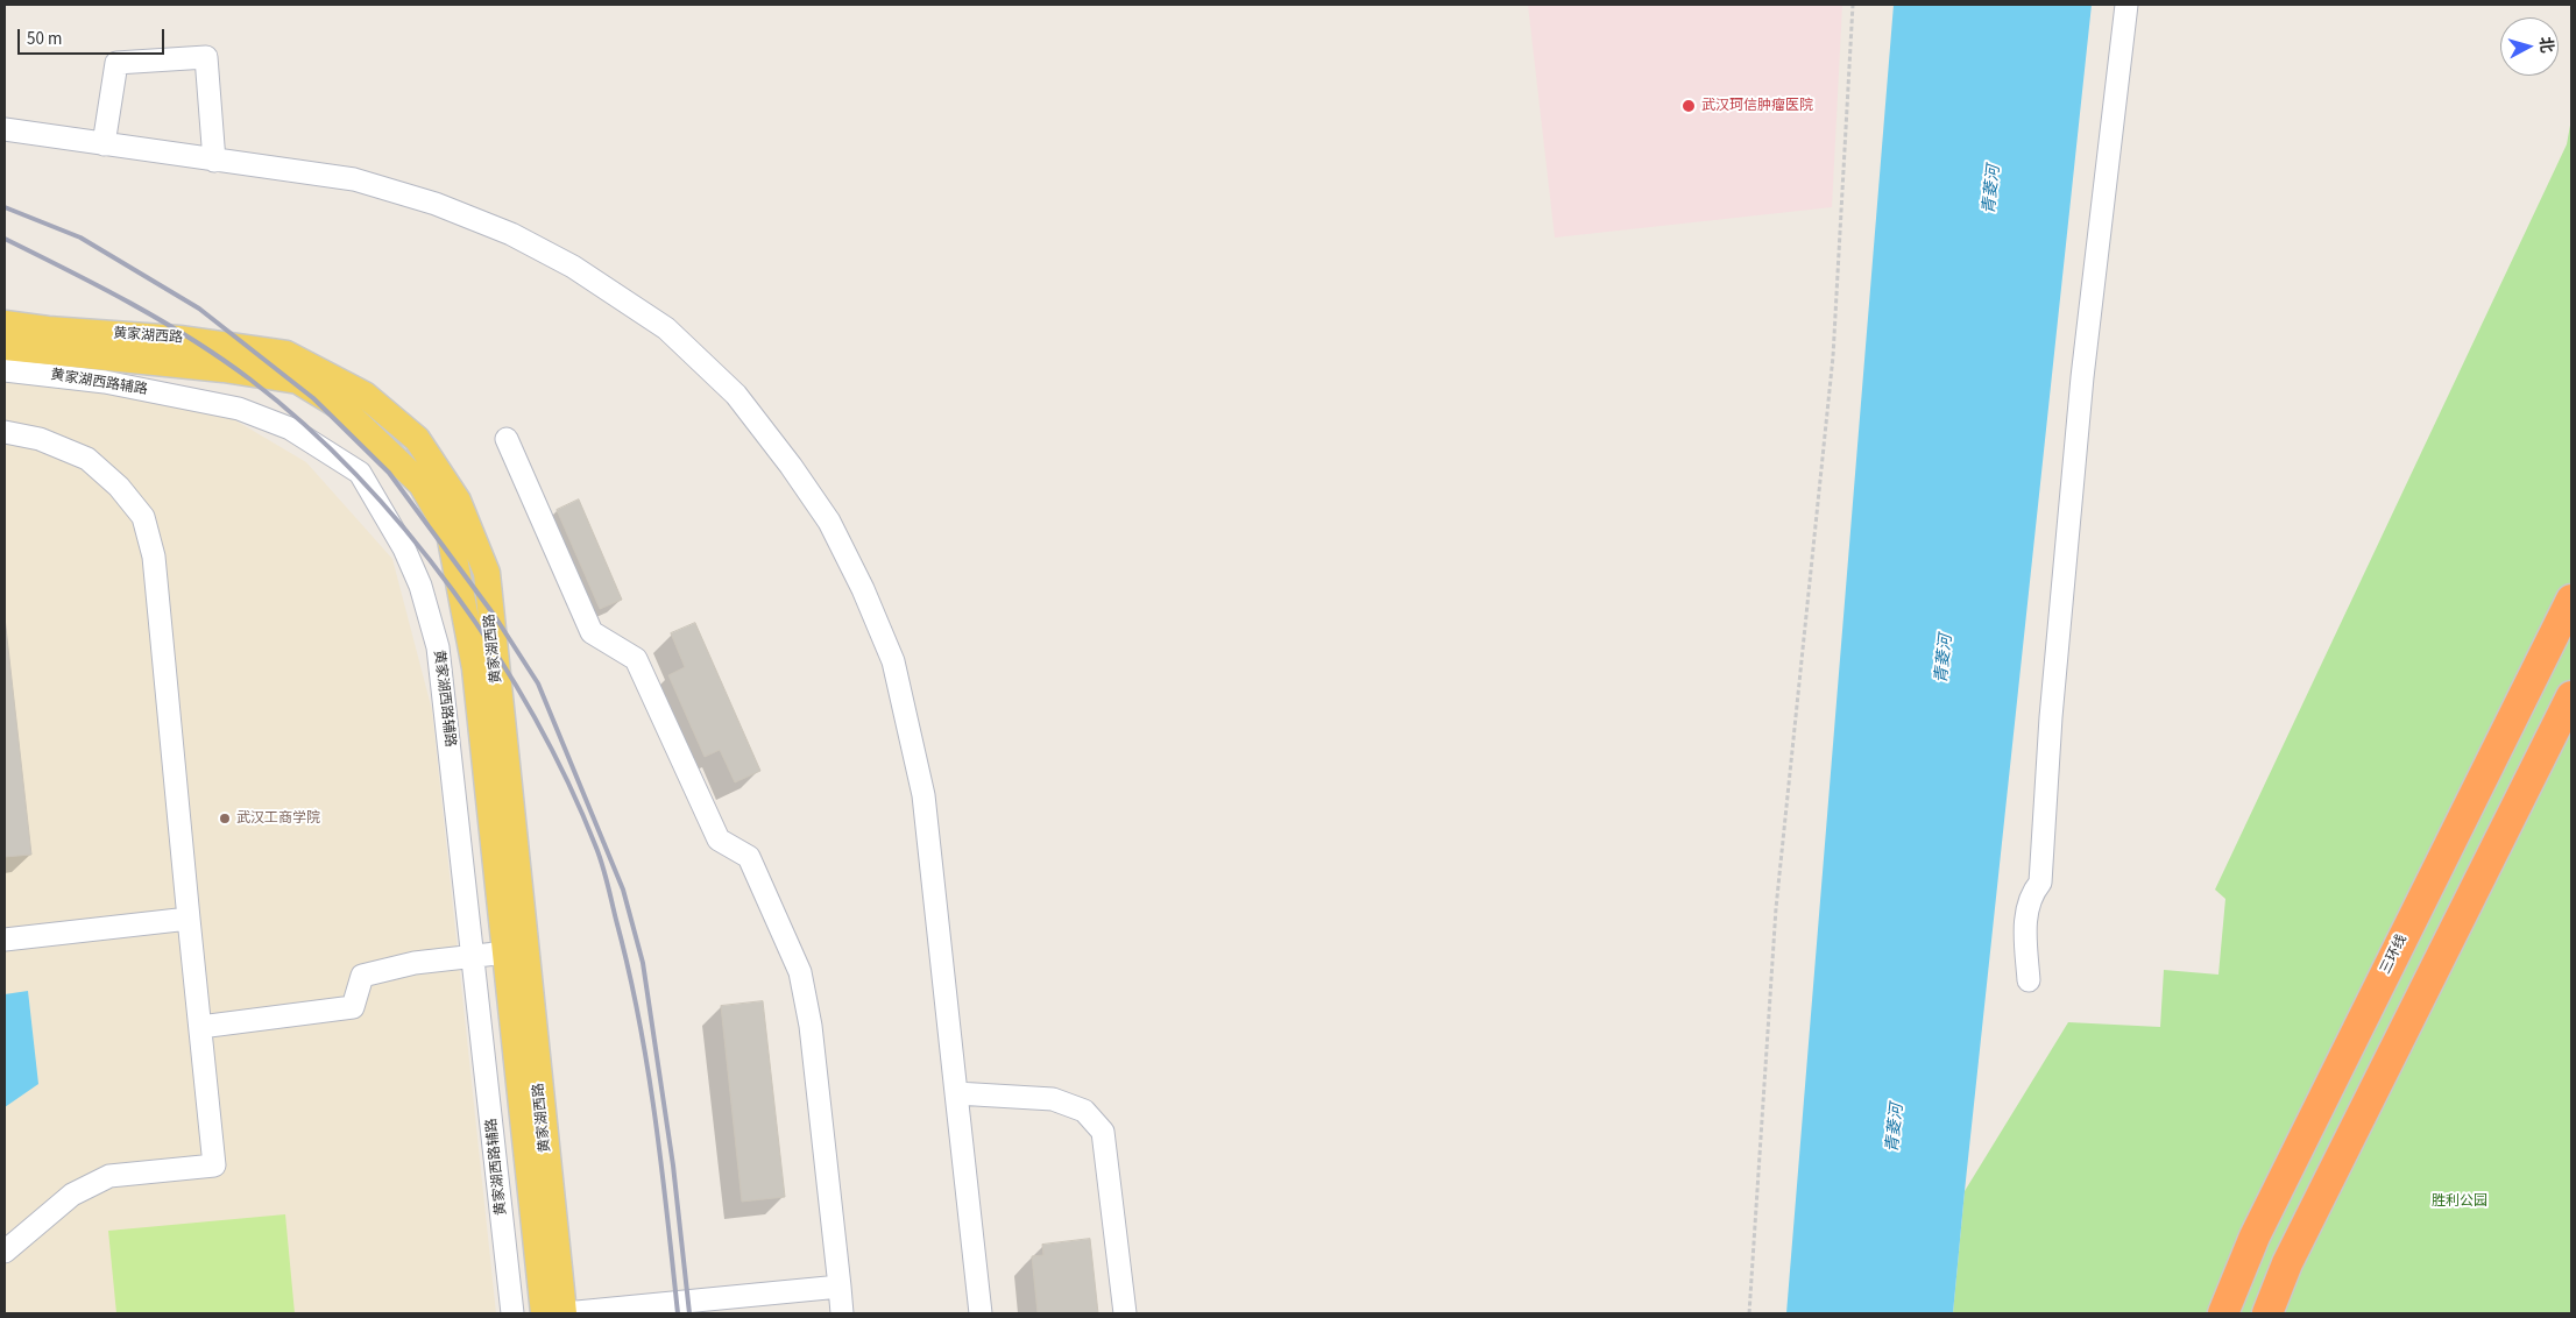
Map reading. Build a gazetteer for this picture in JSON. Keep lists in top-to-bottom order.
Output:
{
  "streets": {
    "highway": ["三环线"],
    "main road": ["黄家湖西路"],
    "street": ["黄家湖西路辅路"]
  },
  "water": ["青菱河"],
  "parks": ["胜利公园"],
  "places": ["武汉珂信肿瘤医院", "武汉工商学院"],
  "scale_bar": "50 m",
  "north": "right"
}
